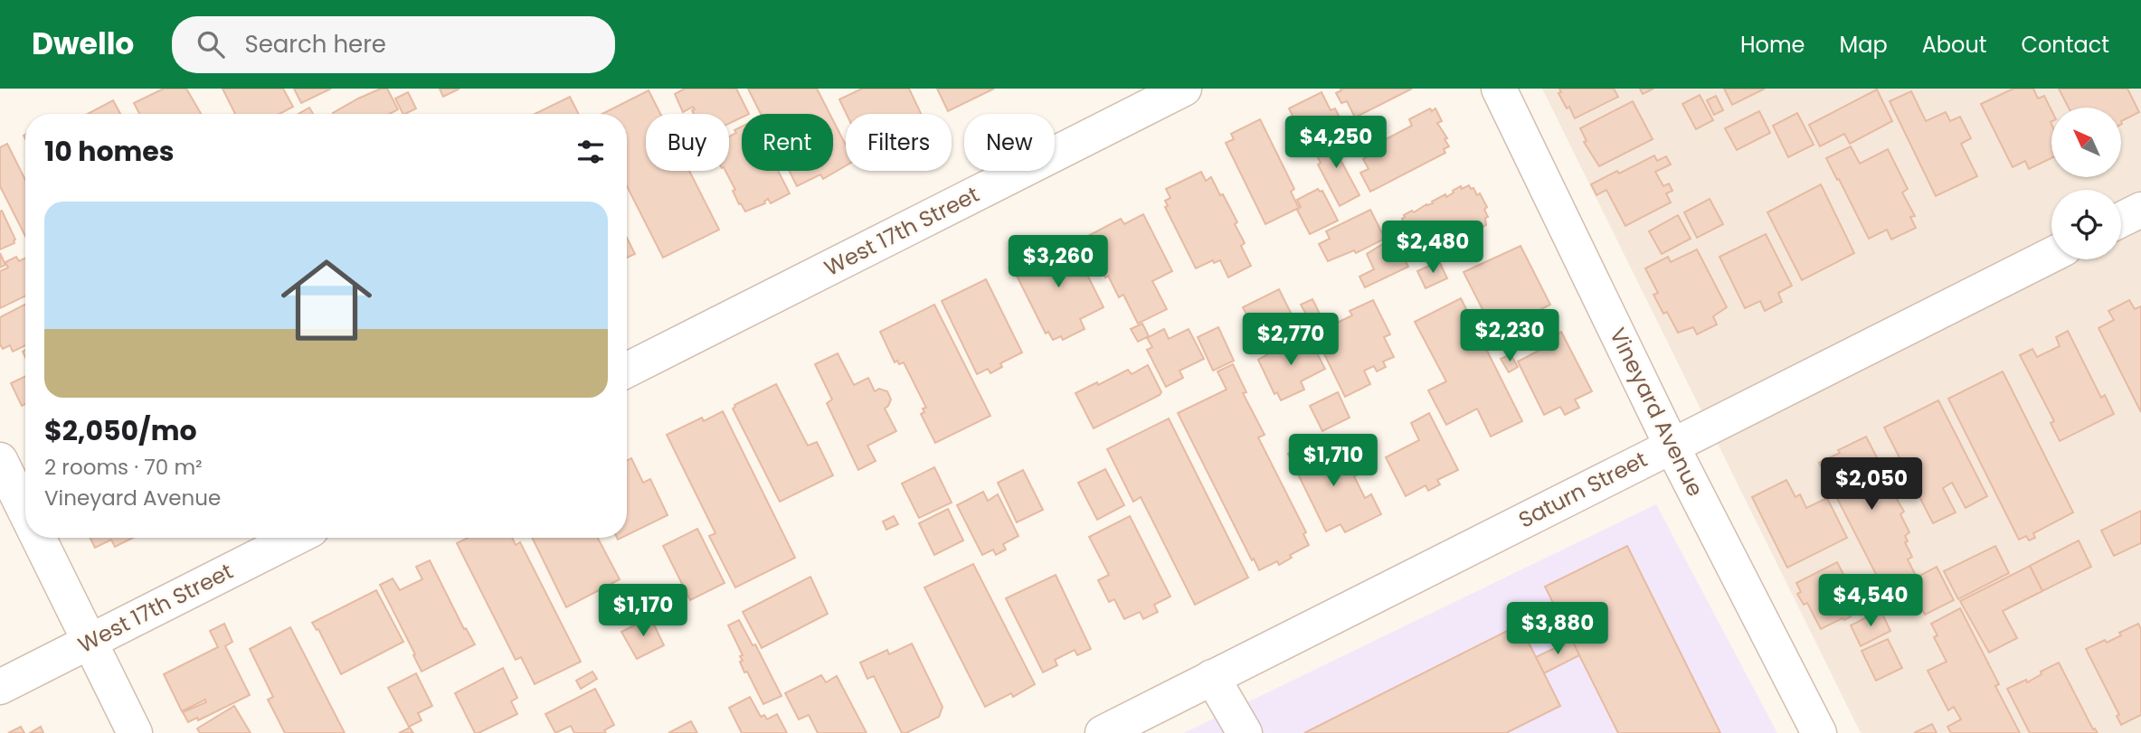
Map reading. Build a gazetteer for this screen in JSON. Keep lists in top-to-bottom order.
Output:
{
  "streets": {
    "street": ["West 17th Street", "Vineyard Avenue", "Saturn Street"]
  },
  "crossings": [
    ["Vineyard Avenue", "Saturn Street"]
  ],
  "north": "top left",
  "page": {
    "header": "Dwello",
    "search": "Search here",
    "nav": [
      "Home",
      "Map",
      "About",
      "Contact"
    ],
    "chip": [
      "Buy",
      "Rent",
      "Filters",
      "New"
    ],
    "heading": "10 homes",
    "price": [
      "$4,250",
      "$2,480",
      "$3,260",
      "$2,230",
      "$2,770",
      "$1,710",
      "$2,050",
      "$4,540",
      "$1,170",
      "$3,880"
    ],
    "list": [
      {
        "name": "$2,050/mo",
        "note": "2 rooms · 70 m² · Vineyard Avenue"
      }
    ]
  }
}
